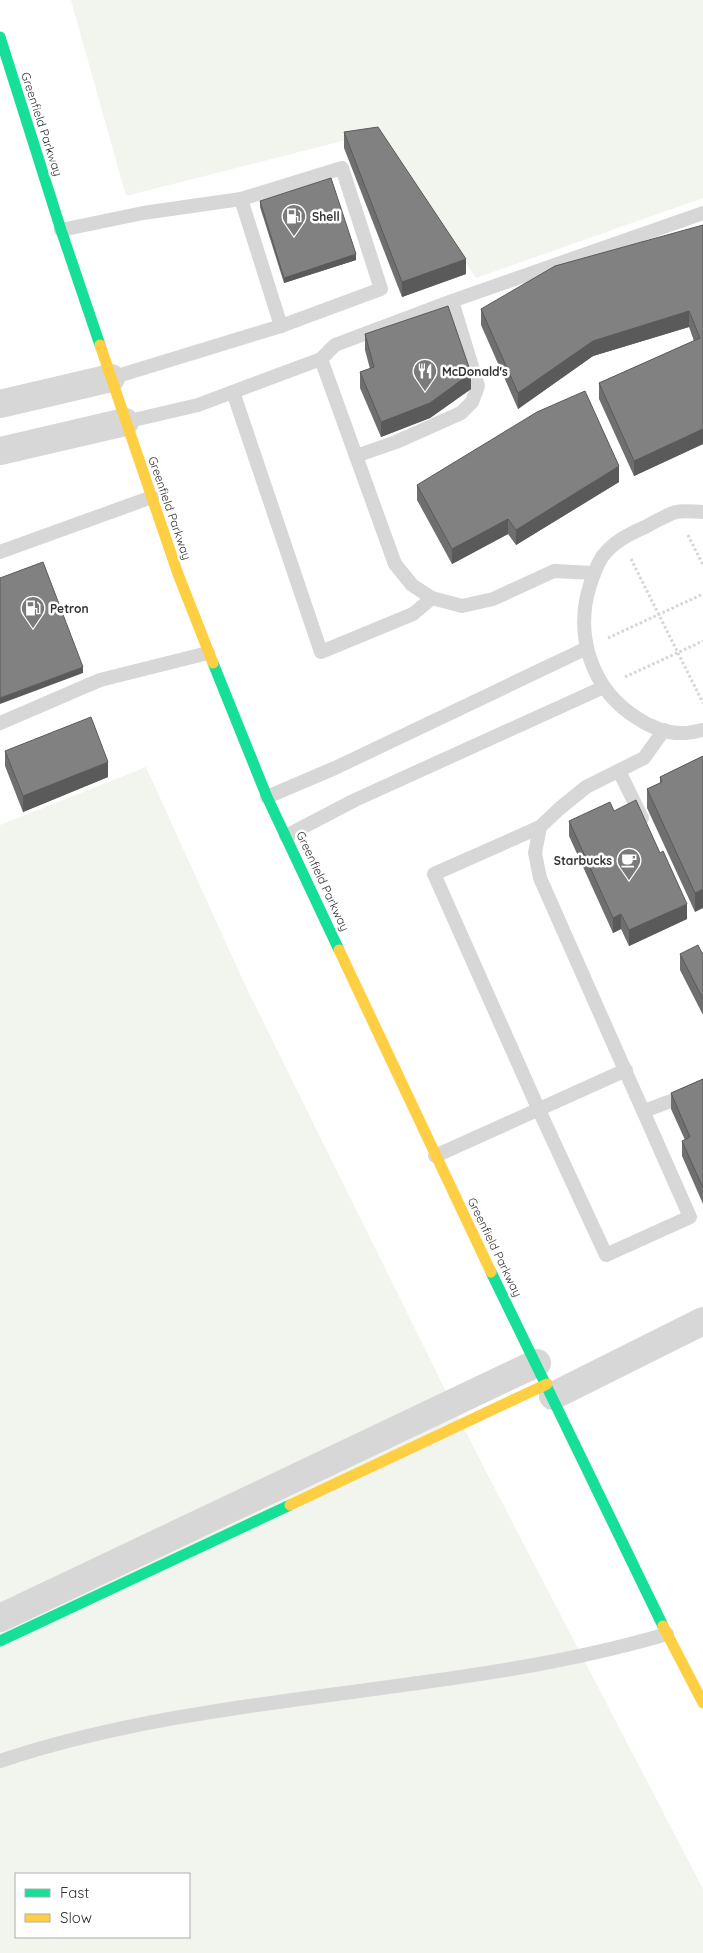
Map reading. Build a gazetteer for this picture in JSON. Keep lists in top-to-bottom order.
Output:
{
  "streets": {
    "main road": ["Greenfield Parkway"]
  },
  "places": {
    "fuel station": ["Shell", "Petron"],
    "restaurant": ["McDonald's"],
    "cafe": ["Starbucks"]
  },
  "legend": ["Fast", "Slow"]
}
